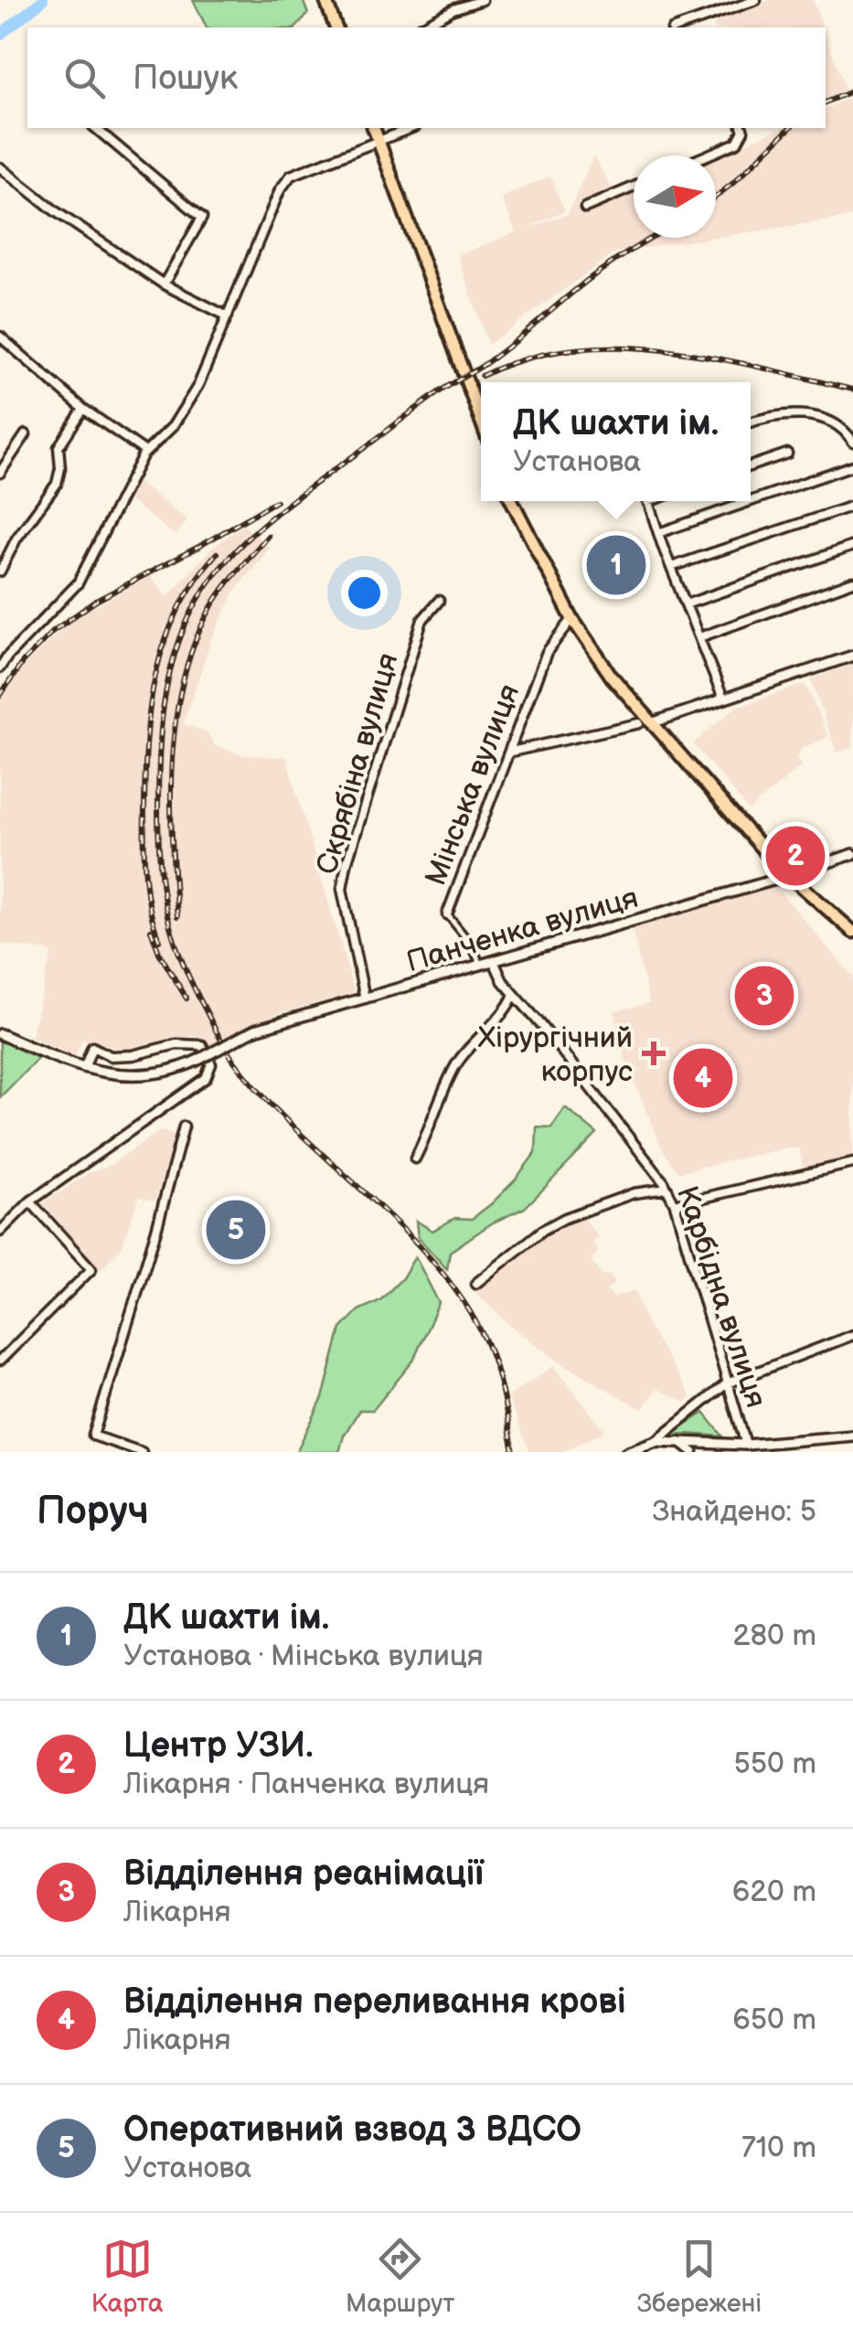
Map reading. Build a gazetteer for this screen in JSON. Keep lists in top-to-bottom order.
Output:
{
  "streets": {
    "street": [
      "Скрябіна вулиця",
      "Мінська вулиця",
      "Панченка вулиця",
      "Карбідна вулиця"
    ]
  },
  "crossings": [
    ["Скрябіна вулиця", "Панченка вулиця"],
    ["Мінська вулиця", "Панченка вулиця"],
    ["Панченка вулиця", "Карбідна вулиця"]
  ],
  "places": {
    "health": ["Хірургічний корпус"]
  },
  "north": "right",
  "page": {
    "search": "Пошук",
    "popup": ["ДК шахти ім.", "Установа"],
    "pins": [
      "1",
      "2",
      "3",
      "4",
      "5"
    ],
    "heading": ["Поруч", "Знайдено: 5"],
    "list": [
      {
        "mark": "1",
        "name": "ДК шахти ім.",
        "note": "Установа · Мінська вулиця",
        "value": "280 m"
      },
      {
        "mark": "2",
        "name": "Центр УЗИ.",
        "note": "Лікарня · Панченка вулиця",
        "value": "550 m"
      },
      {
        "mark": "3",
        "name": "Відділення реанімації",
        "note": "Лікарня",
        "value": "620 m"
      },
      {
        "mark": "4",
        "name": "Відділення переливання крові",
        "note": "Лікарня",
        "value": "650 m"
      },
      {
        "mark": "5",
        "name": "Оперативний взвод 3 ВДСО",
        "note": "Установа",
        "value": "710 m"
      }
    ],
    "nav": ["Карта", "Маршрут", "Збережені"]
  }
}
